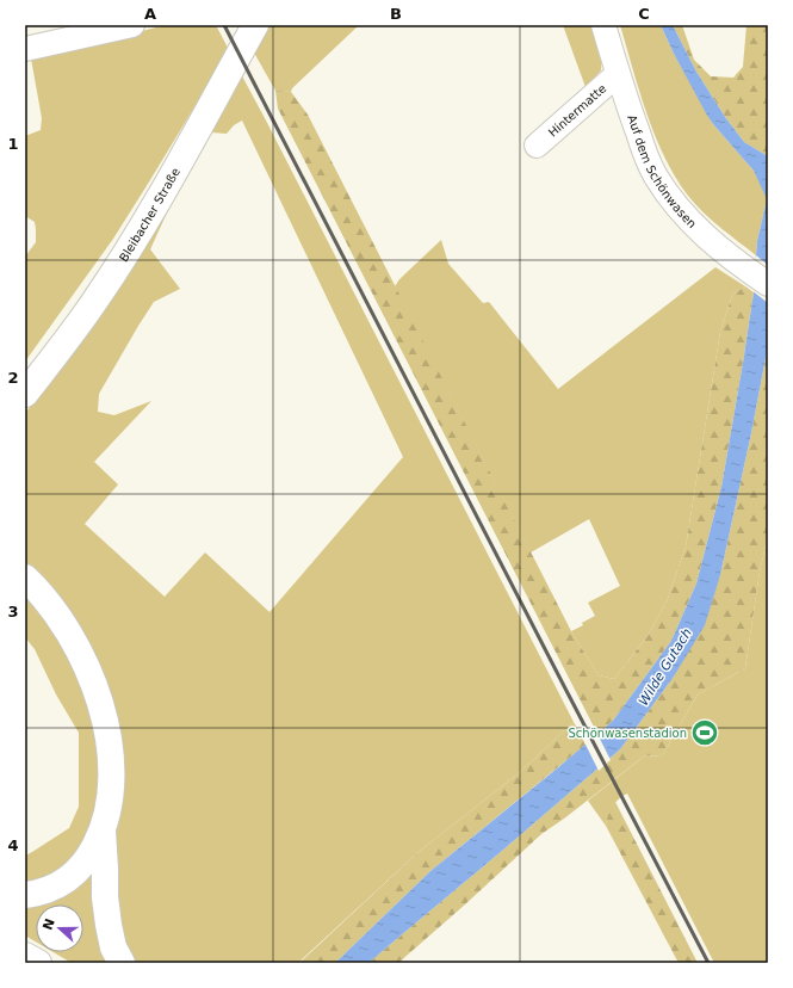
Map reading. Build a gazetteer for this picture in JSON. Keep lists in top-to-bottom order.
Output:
{
  "streets": {
    "main road": ["Bleibacher Straße"],
    "street": ["Hintermatte", "Auf dem Schönwasen"]
  },
  "crossings": [
    ["Hintermatte", "Auf dem Schönwasen"]
  ],
  "water": ["Wilde Gutach"],
  "places": {
    "sports": ["Schönwasenstadion"]
  },
  "north": "left",
  "grid": {
    "columns": ["A", "B", "C"],
    "rows": [
      "1",
      "2",
      "3",
      "4"
    ]
  }
}
